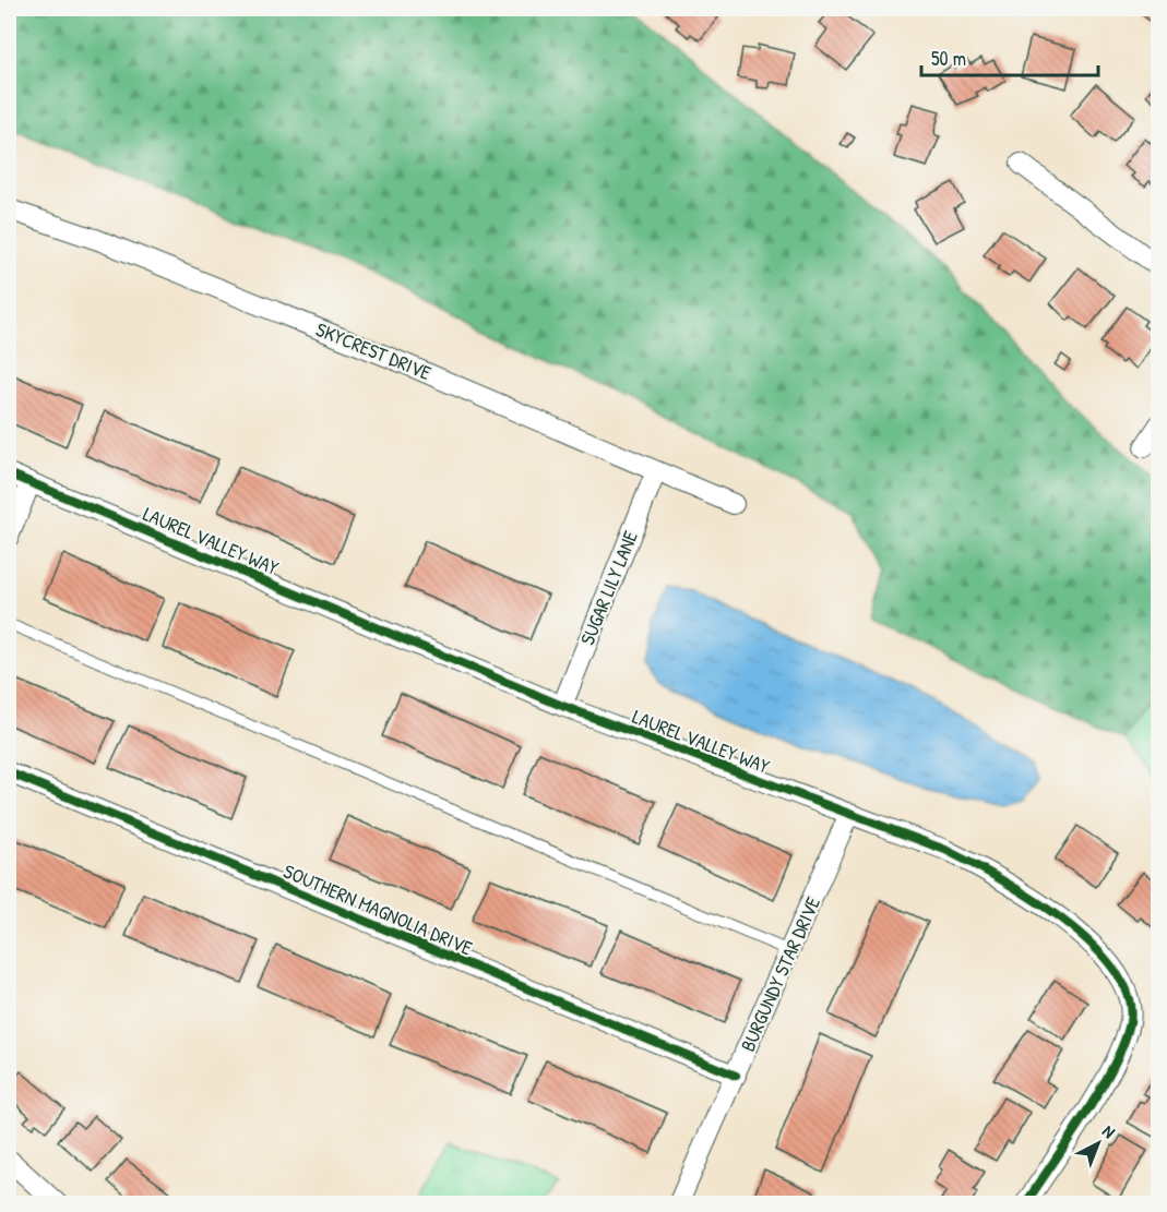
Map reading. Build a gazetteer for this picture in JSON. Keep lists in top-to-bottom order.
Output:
{
  "streets": {
    "street": [
      "SKYCREST DRIVE",
      "LAUREL VALLEY WAY",
      "SUGAR LILY LANE",
      "SOUTHERN MAGNOLIA DRIVE",
      "BURGUNDY STAR DRIVE"
    ]
  },
  "crossings": [
    ["SKYCREST DRIVE", "SUGAR LILY LANE"],
    ["LAUREL VALLEY WAY", "SUGAR LILY LANE"],
    ["LAUREL VALLEY WAY", "BURGUNDY STAR DRIVE"],
    ["SOUTHERN MAGNOLIA DRIVE", "BURGUNDY STAR DRIVE"]
  ],
  "scale_bar": "50 m",
  "north": "top right"
}
